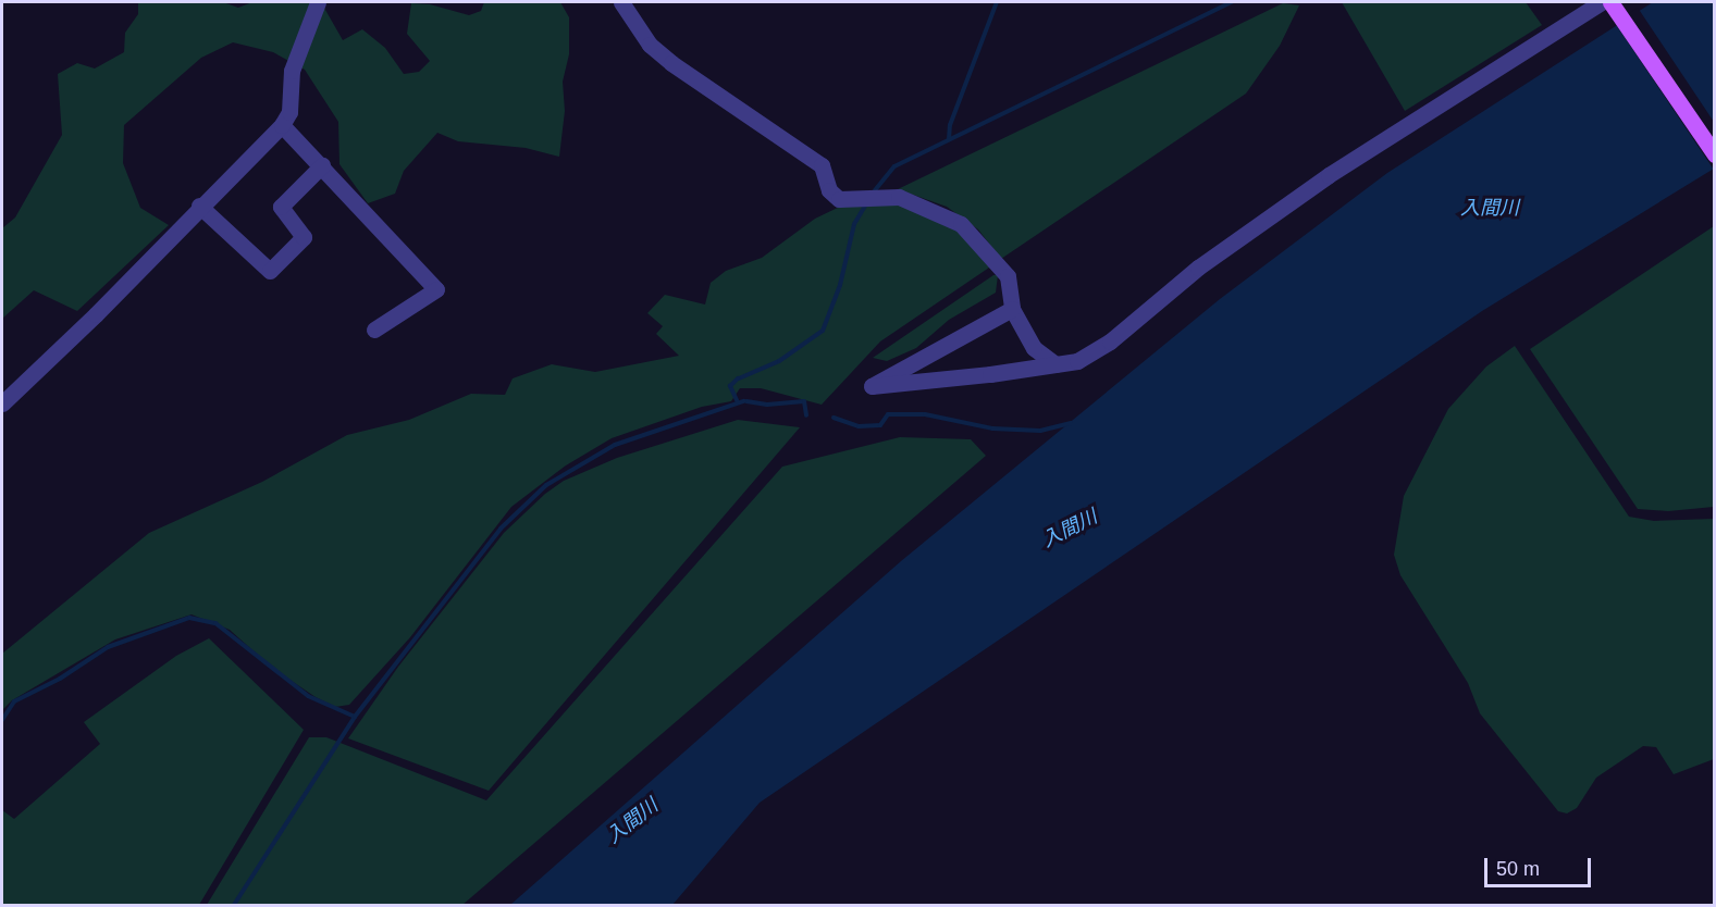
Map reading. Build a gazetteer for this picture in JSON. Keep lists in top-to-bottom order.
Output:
{
  "water": ["入間川"],
  "scale_bar": "50 m"
}
